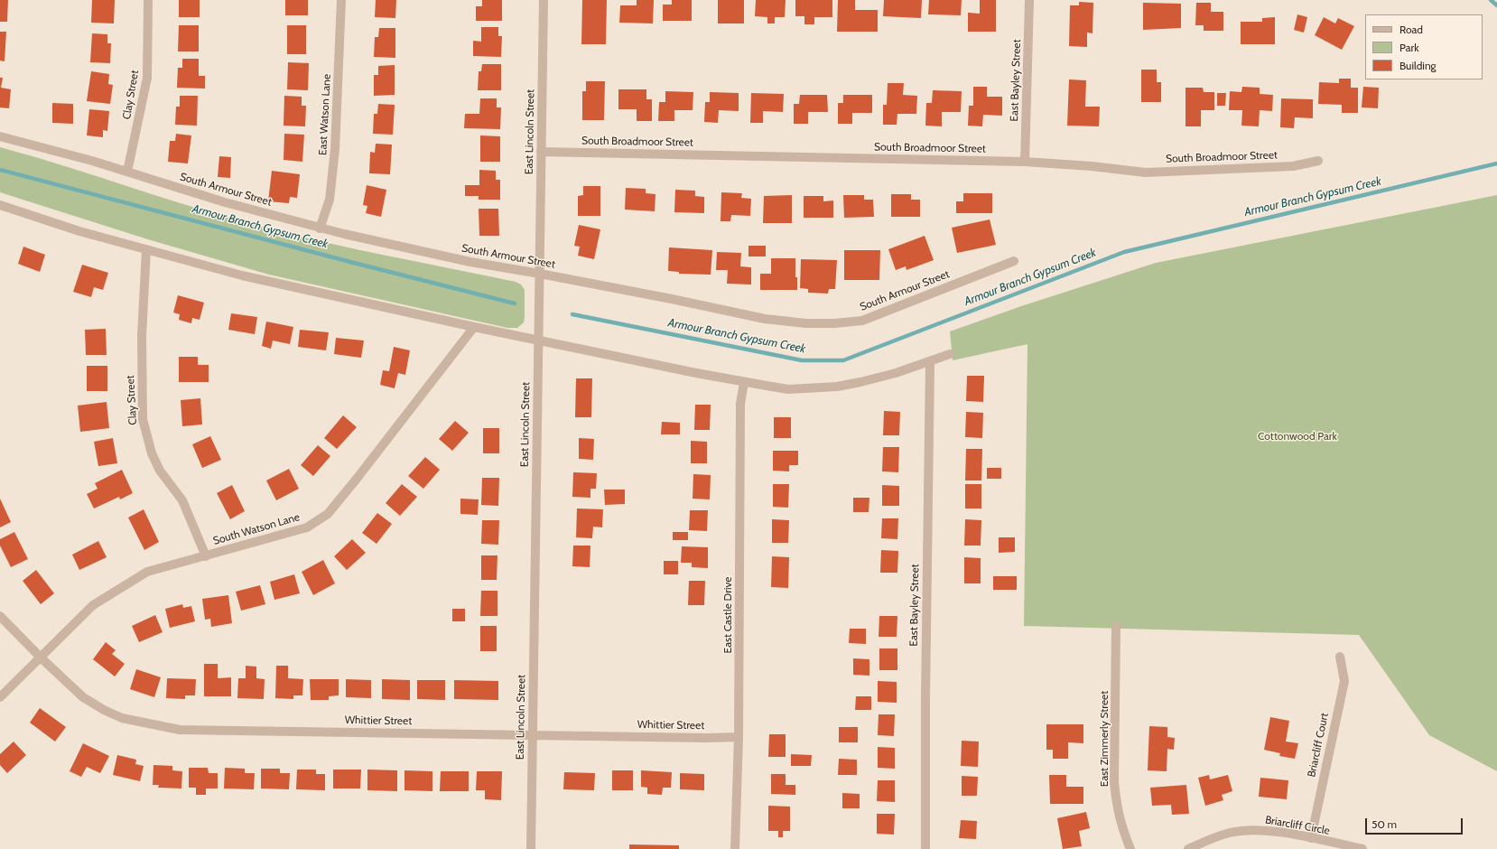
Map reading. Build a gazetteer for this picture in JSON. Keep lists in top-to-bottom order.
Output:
{
  "streets": {
    "street": [
      "East Bayley Street",
      "Clay Street",
      "East Watson Lane",
      "East Lincoln Street",
      "South Broadmoor Street",
      "South Armour Street",
      "South Watson Lane",
      "East Castle Drive",
      "Whittier Street",
      "East Zimmerly Street",
      "Briarcliff Court",
      "Briarcliff Circle"
    ]
  },
  "crossings": [
    ["East Bayley Street", "South Broadmoor Street"],
    ["Clay Street", "South Armour Street"],
    ["Clay Street", "South Watson Lane"],
    ["East Watson Lane", "South Armour Street"],
    ["East Lincoln Street", "South Broadmoor Street"],
    ["East Lincoln Street", "South Armour Street"],
    ["East Lincoln Street", "Whittier Street"],
    ["South Watson Lane", "Whittier Street"],
    ["East Castle Drive", "Whittier Street"],
    ["Briarcliff Court", "Briarcliff Circle"]
  ],
  "water": ["Armour Branch Gypsum Creek"],
  "parks": ["Cottonwood Park"],
  "legend": ["Road", "Park", "Building"],
  "scale_bar": "50 m"
}
